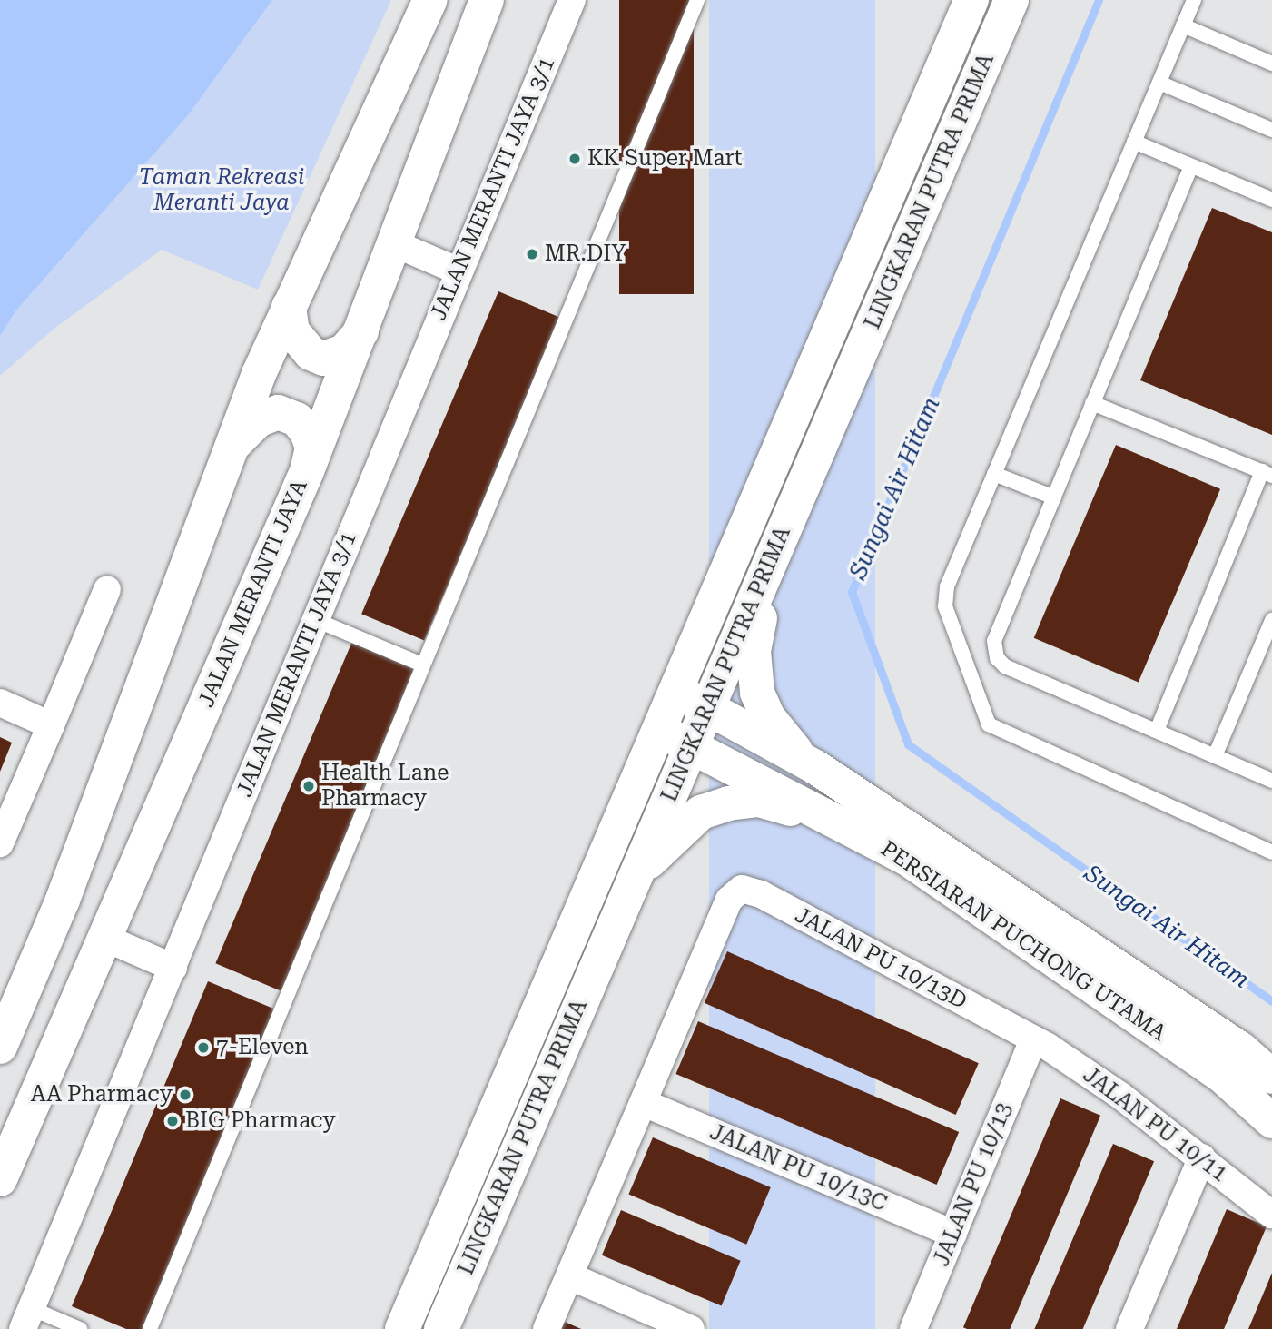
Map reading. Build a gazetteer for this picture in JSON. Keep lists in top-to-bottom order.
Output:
{
  "streets": {
    "street": [
      "JALAN MERANTI JAYA 3/1",
      "LINGKARAN PUTRA PRIMA",
      "JALAN MERANTI JAYA",
      "PERSIARAN PUCHONG UTAMA",
      "JALAN PU 10/13D",
      "JALAN PU 10/11",
      "JALAN PU 10/13C",
      "JALAN PU 10/13"
    ]
  },
  "crossings": [
    ["LINGKARAN PUTRA PRIMA", "PERSIARAN PUCHONG UTAMA"],
    ["JALAN PU 10/13D", "JALAN PU 10/11"],
    ["JALAN PU 10/13D", "JALAN PU 10/13C"],
    ["JALAN PU 10/13D", "JALAN PU 10/13"],
    ["JALAN PU 10/11", "JALAN PU 10/13"],
    ["JALAN PU 10/13C", "JALAN PU 10/13"]
  ],
  "water": ["Sungai Air Hitam"],
  "parks": ["Taman Rekreasi Meranti Jaya"],
  "places": [
    "KK Super Mart",
    "MR.DIY",
    "Health Lane Pharmacy",
    "7-Eleven",
    "AA Pharmacy",
    "BIG Pharmacy"
  ]
}
